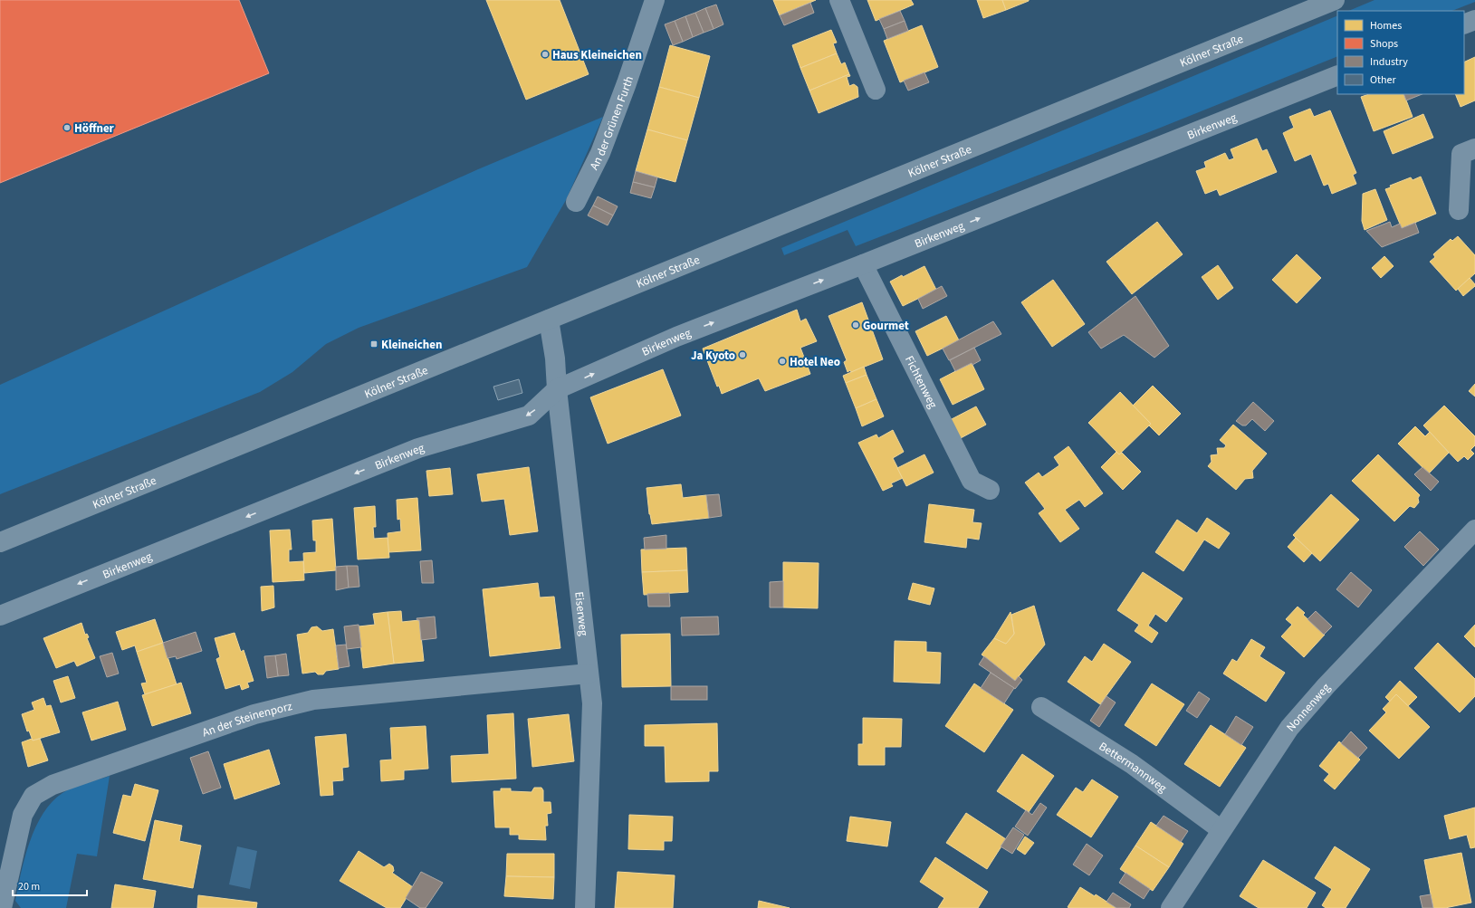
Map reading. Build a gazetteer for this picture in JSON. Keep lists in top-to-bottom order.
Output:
{
  "streets": {
    "main road": ["Kölner Straße"],
    "street": [
      "An der Grünen Furth",
      "Birkenweg",
      "Fichtenweg",
      "Eiserweg",
      "Nonnenweg",
      "An der Steinenporz",
      "Bettermannweg"
    ]
  },
  "crossings": [
    ["Kölner Straße", "Eiserweg"],
    ["Birkenweg", "Fichtenweg"],
    ["Birkenweg", "Eiserweg"],
    ["Eiserweg", "An der Steinenporz"],
    ["Nonnenweg", "Bettermannweg"]
  ],
  "places": {
    "other": [
      "Haus Kleineichen",
      "Höffner",
      "Gourmet",
      "Ja Kyoto",
      "Hotel Neo"
    ],
    "transit": ["Kleineichen"]
  },
  "legend": [
    "Homes",
    "Shops",
    "Industry",
    "Other"
  ],
  "scale_bar": "20 m"
}
